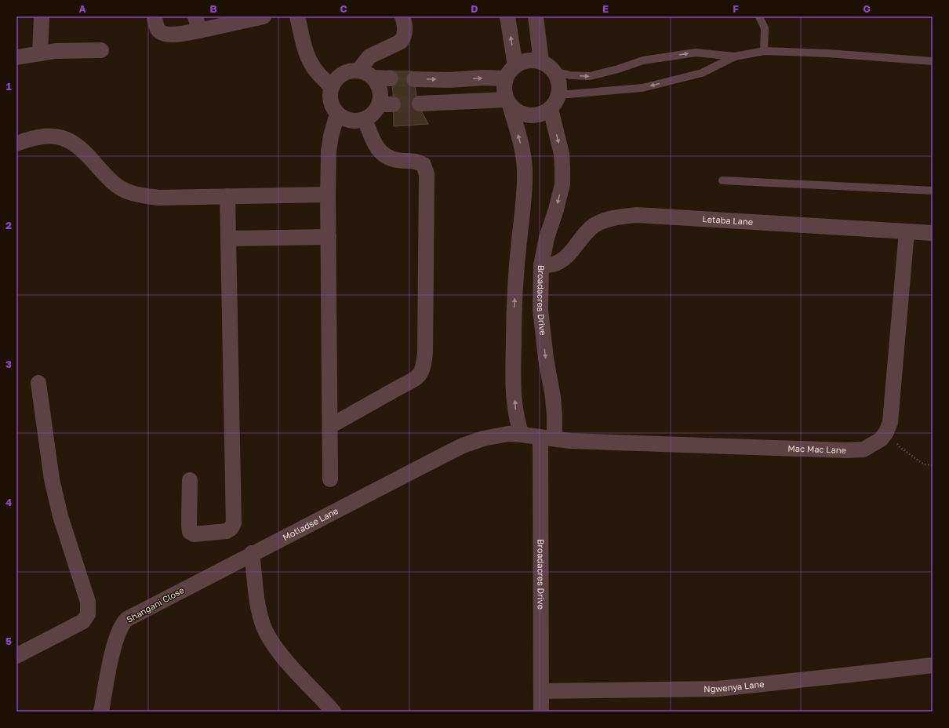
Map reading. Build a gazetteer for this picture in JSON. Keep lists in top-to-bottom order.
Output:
{
  "streets": {
    "street": [
      "Letaba Lane",
      "Broadacres Drive",
      "Mac Mac Lane",
      "Motladse Lane",
      "Shangani Close",
      "Ngwenya Lane"
    ]
  },
  "crossings": [
    ["Letaba Lane", "Broadacres Drive"],
    ["Broadacres Drive", "Mac Mac Lane"],
    ["Broadacres Drive", "Motladse Lane"],
    ["Broadacres Drive", "Ngwenya Lane"],
    ["Mac Mac Lane", "Motladse Lane"],
    ["Motladse Lane", "Shangani Close"]
  ],
  "grid": {
    "columns": [
      "A",
      "B",
      "C",
      "D",
      "E",
      "F",
      "G"
    ],
    "rows": [
      "1",
      "2",
      "3",
      "4",
      "5"
    ]
  }
}
